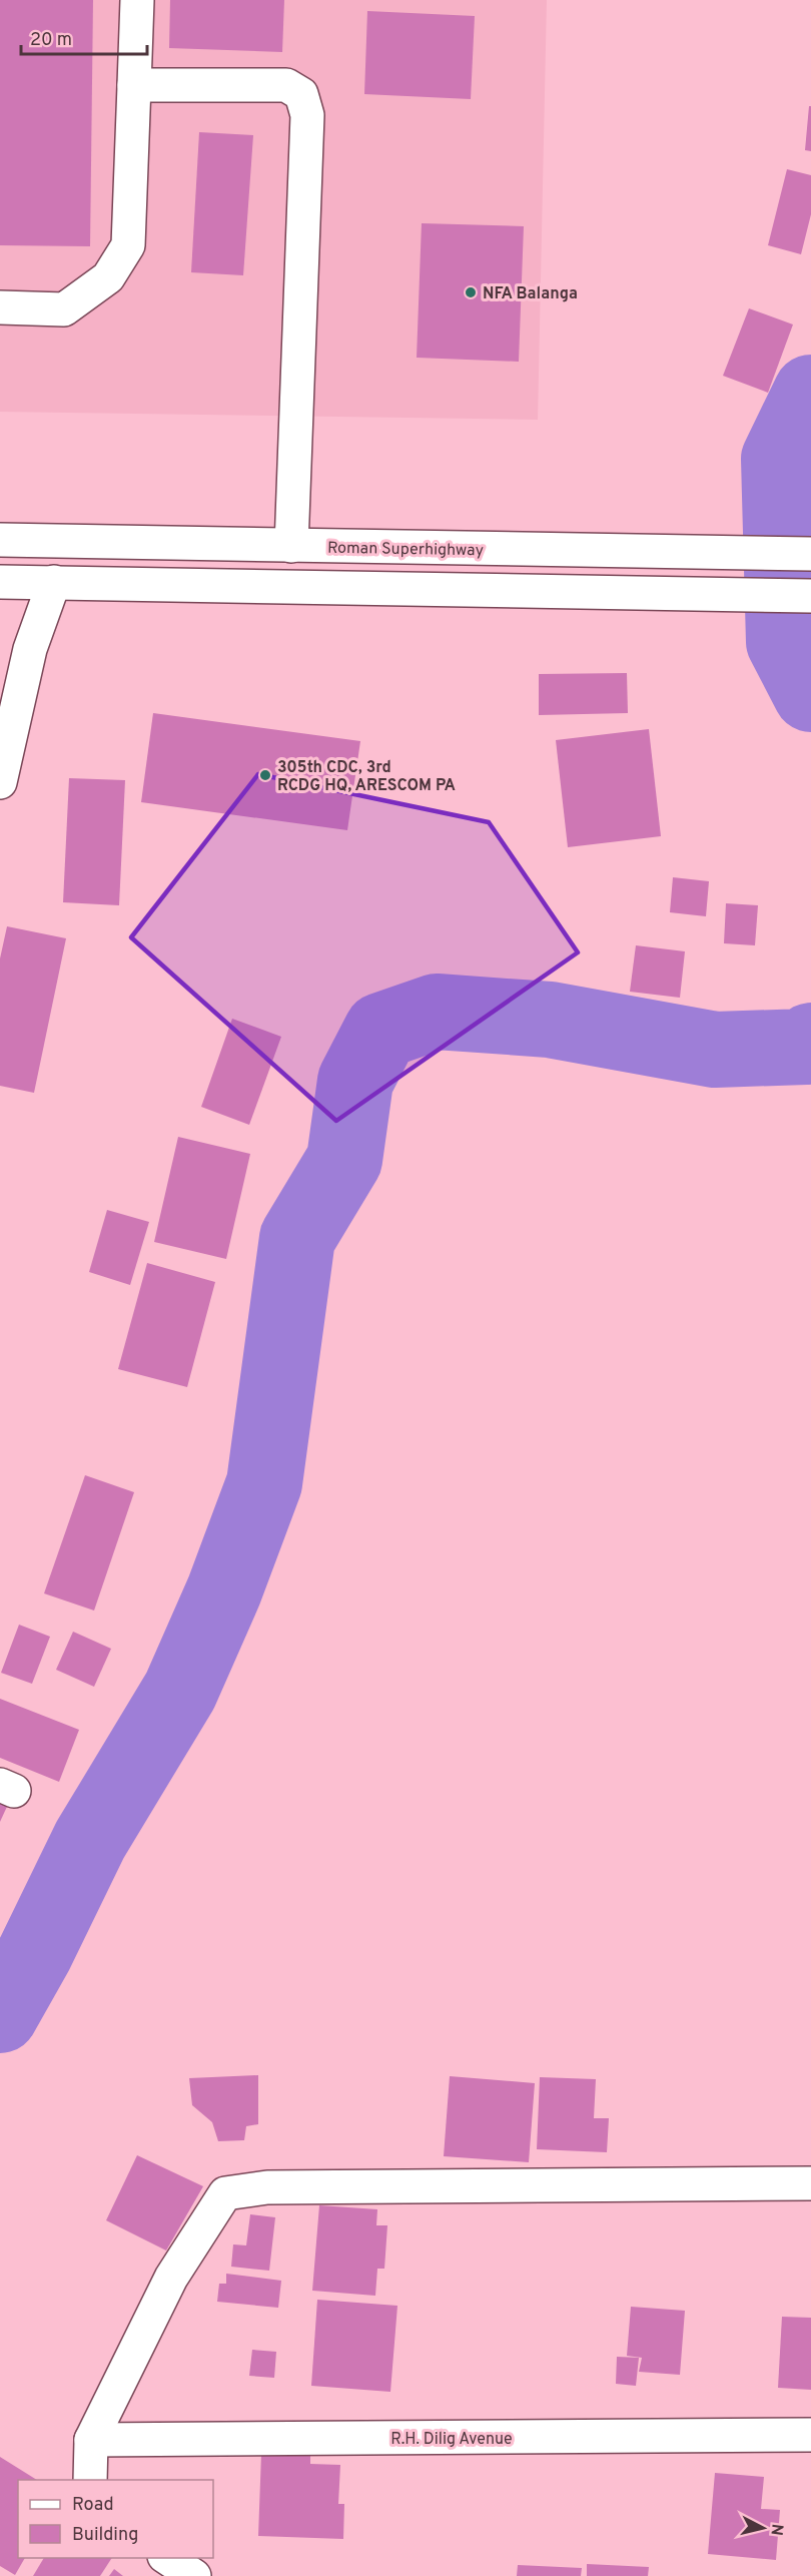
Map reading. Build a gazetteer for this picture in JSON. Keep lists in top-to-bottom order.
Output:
{
  "streets": {
    "street": ["Roman Superhighway", "R.H. Dilig Avenue"]
  },
  "places": ["NFA Balanga", "305th CDC, 3rd RCDG HQ, ARESCOM PA"],
  "legend": ["Road", "Building"],
  "scale_bar": "20 m",
  "north": "right"
}
